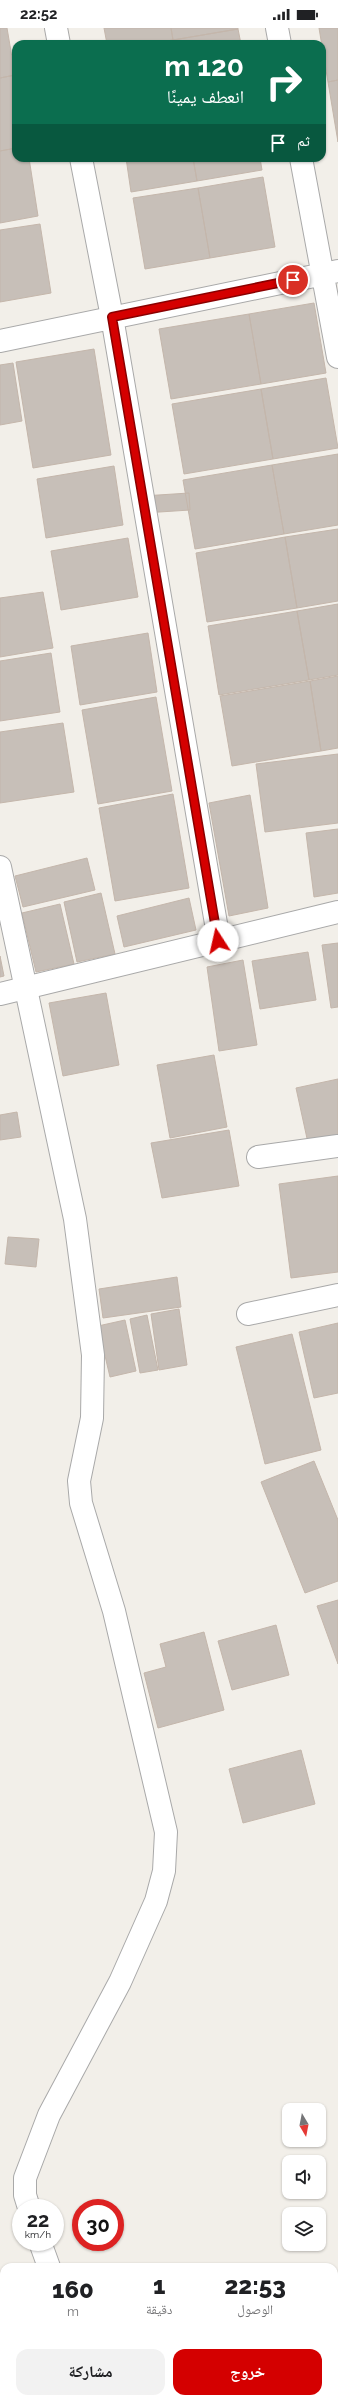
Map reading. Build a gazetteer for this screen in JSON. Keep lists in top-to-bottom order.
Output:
{
  "north": "bottom",
  "page": {
    "status": "22:52",
    "turn": ["120 m", "انعطف يمينًا"],
    "then": "ثم",
    "speed": "22 km/h",
    "limit": "30",
    "eta": [
      "22:53",
      "الوصول",
      "1",
      "دقيقة",
      "160",
      "m"
    ],
    "buttons": ["خروج", "مشاركة"]
  }
}
